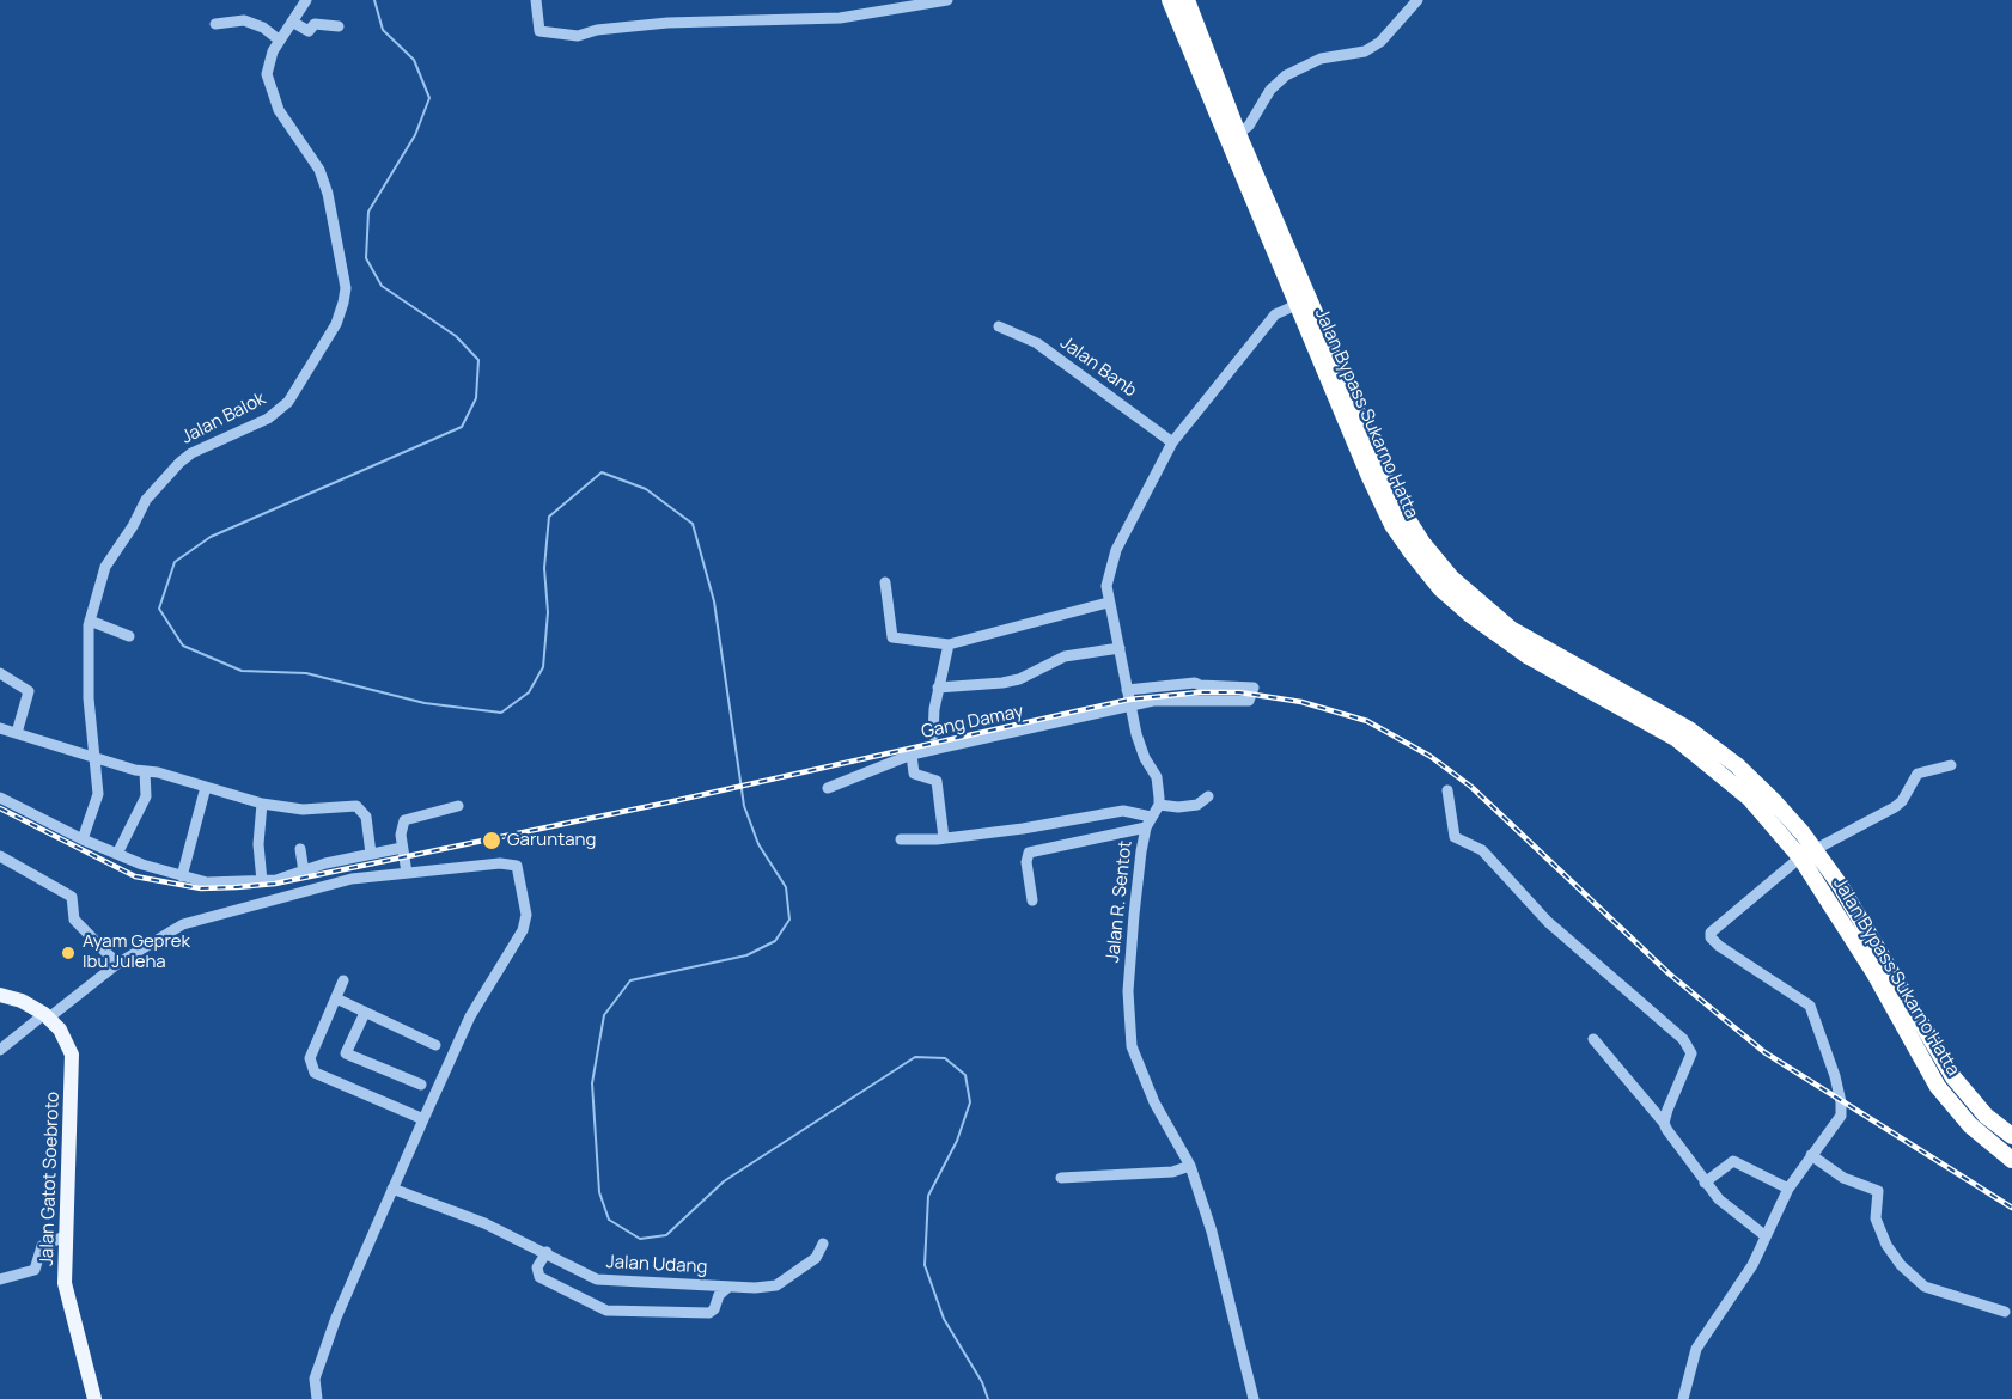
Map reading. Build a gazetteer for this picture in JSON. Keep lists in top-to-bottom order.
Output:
{
  "streets": {
    "highway": ["Jalan Bypass Sukarno Hatta"],
    "main road": ["Jalan Gatot Soebroto"],
    "street": [
      "Jalan Banb",
      "Jalan Balok",
      "Gang Damay",
      "Jalan R. Sentot",
      "Jalan Udang"
    ]
  },
  "places": ["Garuntang", "Ayam Geprek Ibu Juleha"]
}
